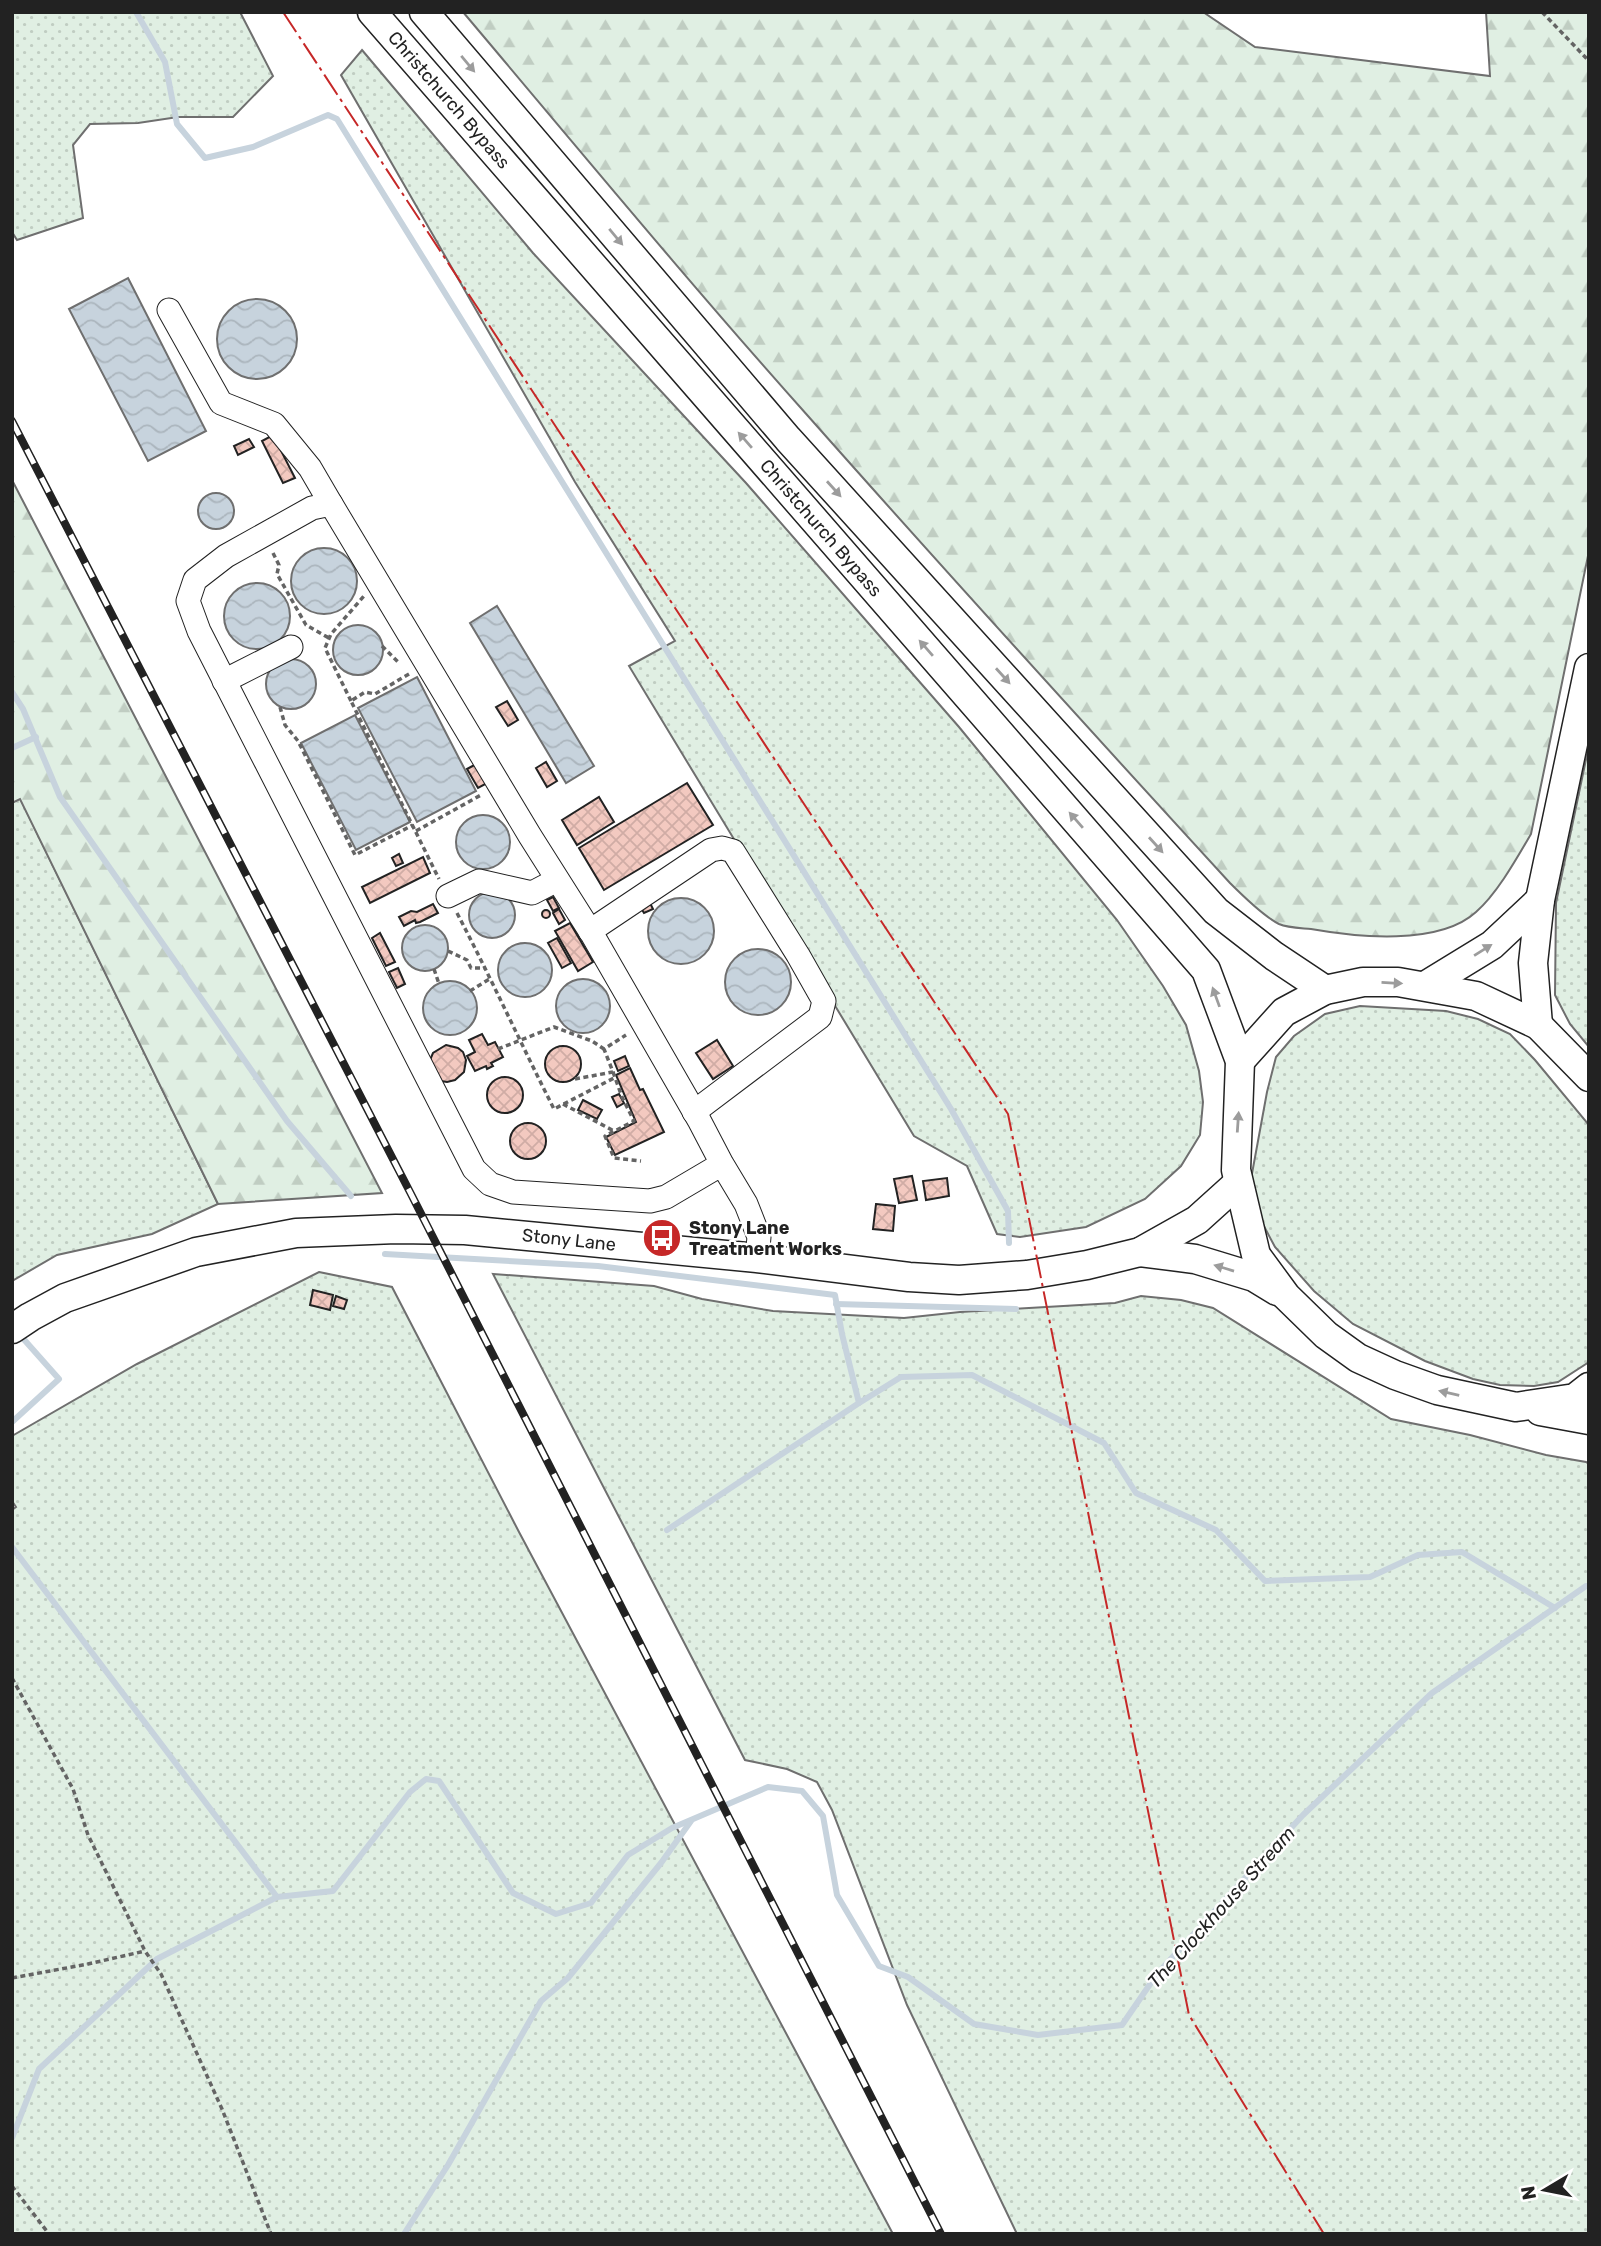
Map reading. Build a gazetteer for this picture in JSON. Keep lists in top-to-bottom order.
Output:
{
  "streets": {
    "main road": ["Christchurch Bypass", "Stony Lane"]
  },
  "water": ["The Clockhouse Stream"],
  "places": {
    "bus stop": ["Stony Lane Treatment Works"]
  },
  "north": "left"
}
